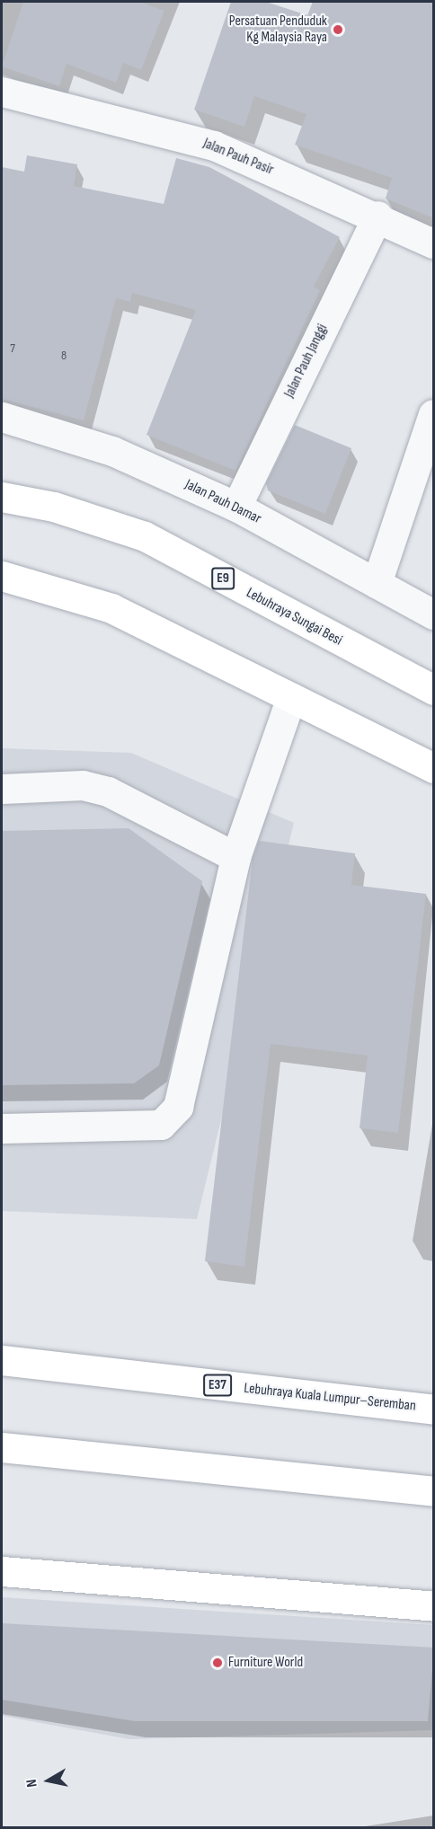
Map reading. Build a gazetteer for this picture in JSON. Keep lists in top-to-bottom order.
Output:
{
  "streets": {
    "highway": [
      "E9",
      "Lebuhraya Sungai Besi",
      "E37",
      "Lebuhraya Kuala Lumpur–Seremban"
    ],
    "street": ["Jalan Pauh Pasir", "Jalan Pauh Janggi", "Jalan Pauh Damar"]
  },
  "crossings": [
    ["Jalan Pauh Pasir", "Jalan Pauh Janggi"],
    ["Jalan Pauh Janggi", "Jalan Pauh Damar"]
  ],
  "places": ["Persatuan Penduduk Kg Malaysia Raya", "Furniture World"],
  "house_numbers": ["7", "8"],
  "north": "left"
}
